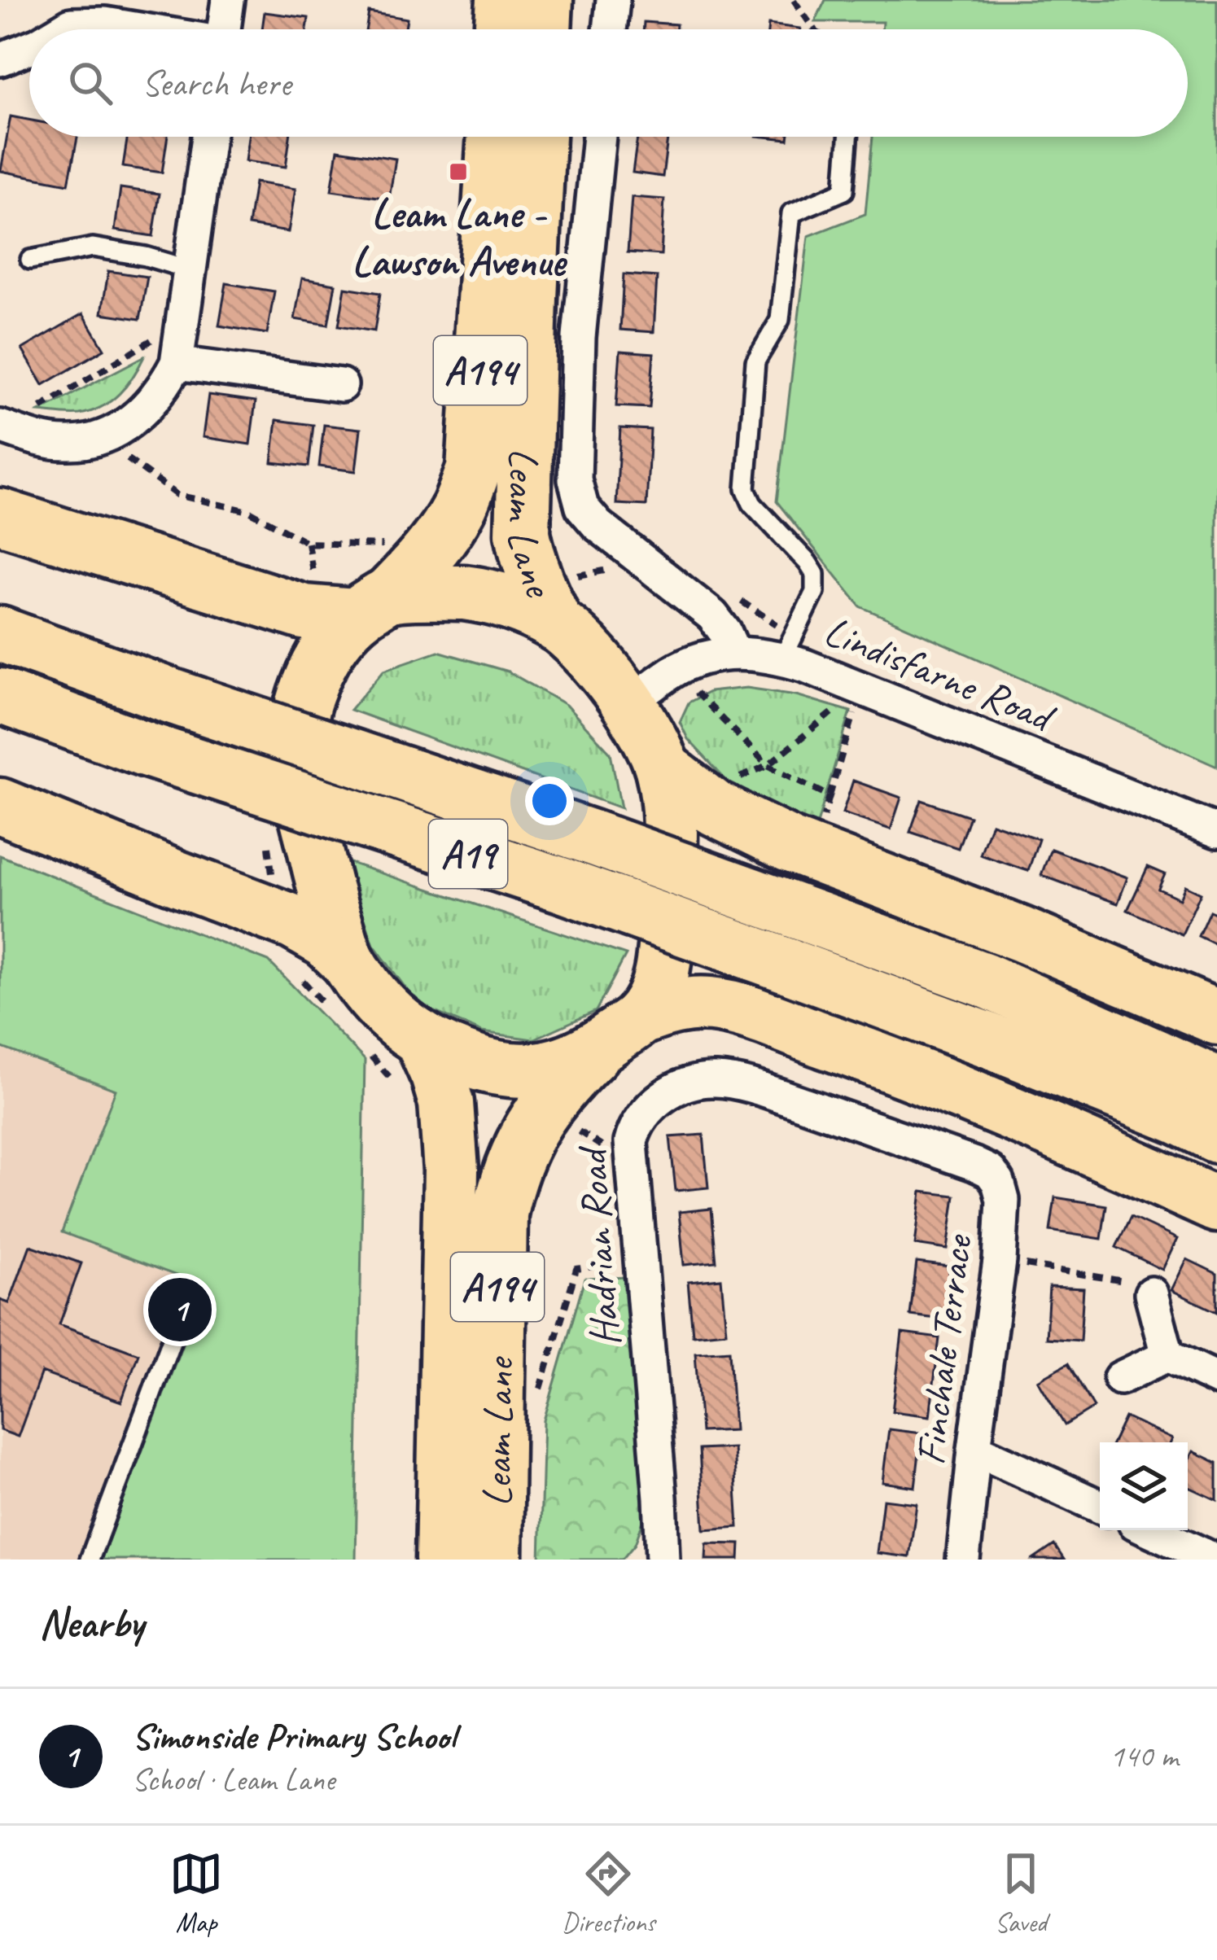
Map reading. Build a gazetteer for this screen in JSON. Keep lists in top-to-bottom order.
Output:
{
  "streets": {
    "highway": ["A194", "Leam Lane", "A19"],
    "street": ["Lindisfarne Road", "Hadrian Road", "Finchale Terrace"]
  },
  "crossings": [
    ["A194", "Leam Lane"],
    ["A194", "Lindisfarne Road"],
    ["Hadrian Road", "Finchale Terrace"]
  ],
  "places": {
    "transit": ["Leam Lane - Lawson Avenue"]
  },
  "page": {
    "search": "Search here",
    "pins": "1",
    "heading": "Nearby",
    "list": [
      {
        "mark": "1",
        "name": "Simonside Primary School",
        "note": "School · Leam Lane",
        "value": "140 m"
      }
    ],
    "nav": ["Map", "Directions", "Saved"]
  }
}
